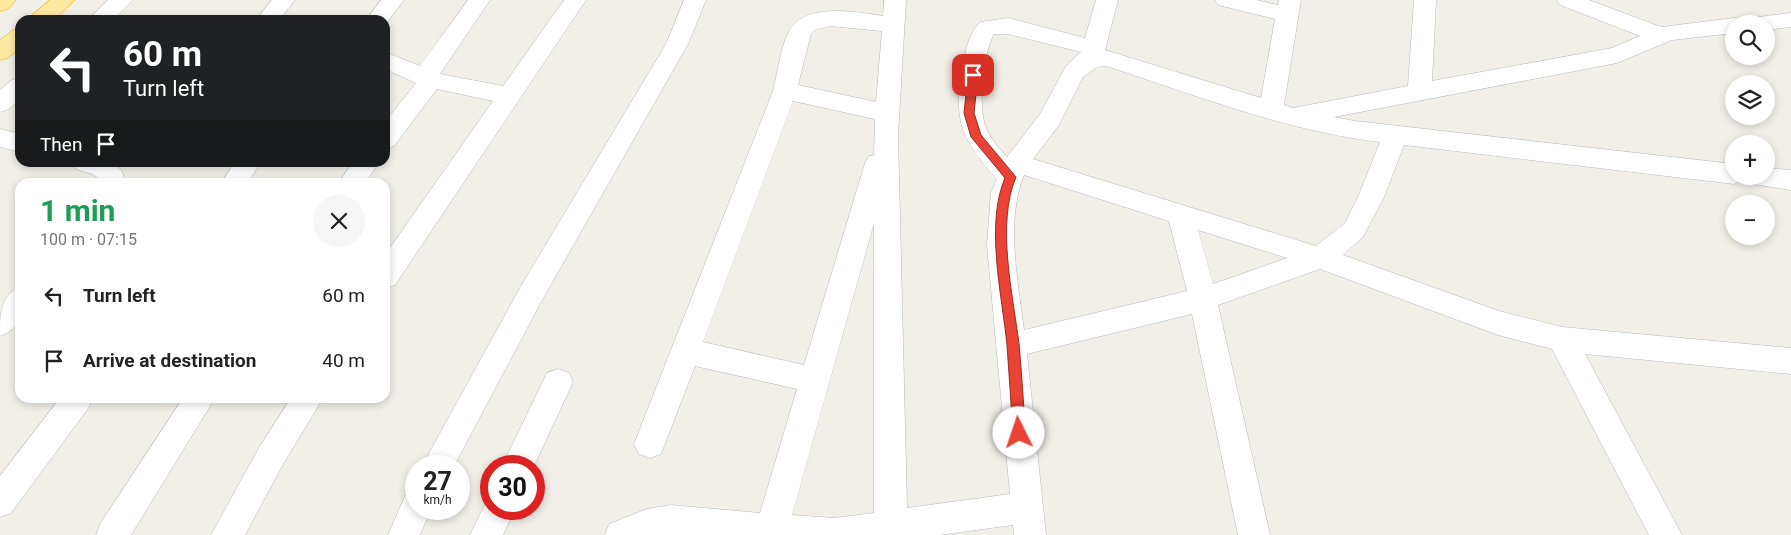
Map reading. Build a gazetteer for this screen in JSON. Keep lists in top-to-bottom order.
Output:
{
  "page": {
    "map_buttons": ["+", "−"],
    "turn": ["60 m", "Turn left"],
    "then": "Then",
    "heading": ["1 min", "100 m · 07:15"],
    "list": [
      {
        "name": "Turn left",
        "value": "60 m"
      },
      {
        "name": "Arrive at destination",
        "value": "40 m"
      }
    ],
    "speed": "27 km/h",
    "limit": "30"
  }
}
